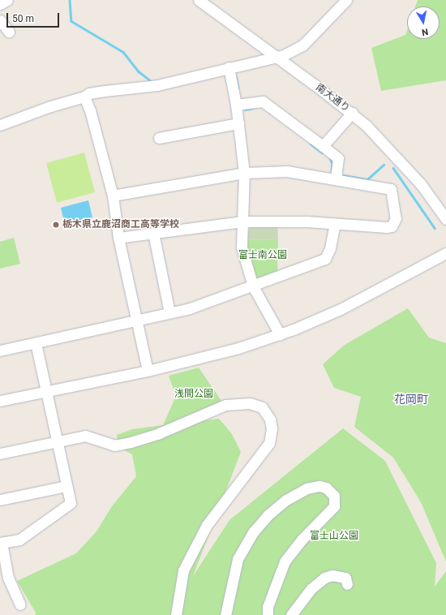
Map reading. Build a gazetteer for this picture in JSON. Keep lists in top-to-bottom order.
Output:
{
  "streets": {
    "street": ["南大通り"]
  },
  "districts": ["花岡町"],
  "parks": ["富士南公園", "浅間公園", "富士山公園"],
  "places": ["栃木県立鹿沼商工高等学校"],
  "scale_bar": "50 m",
  "north": "bottom"
}
